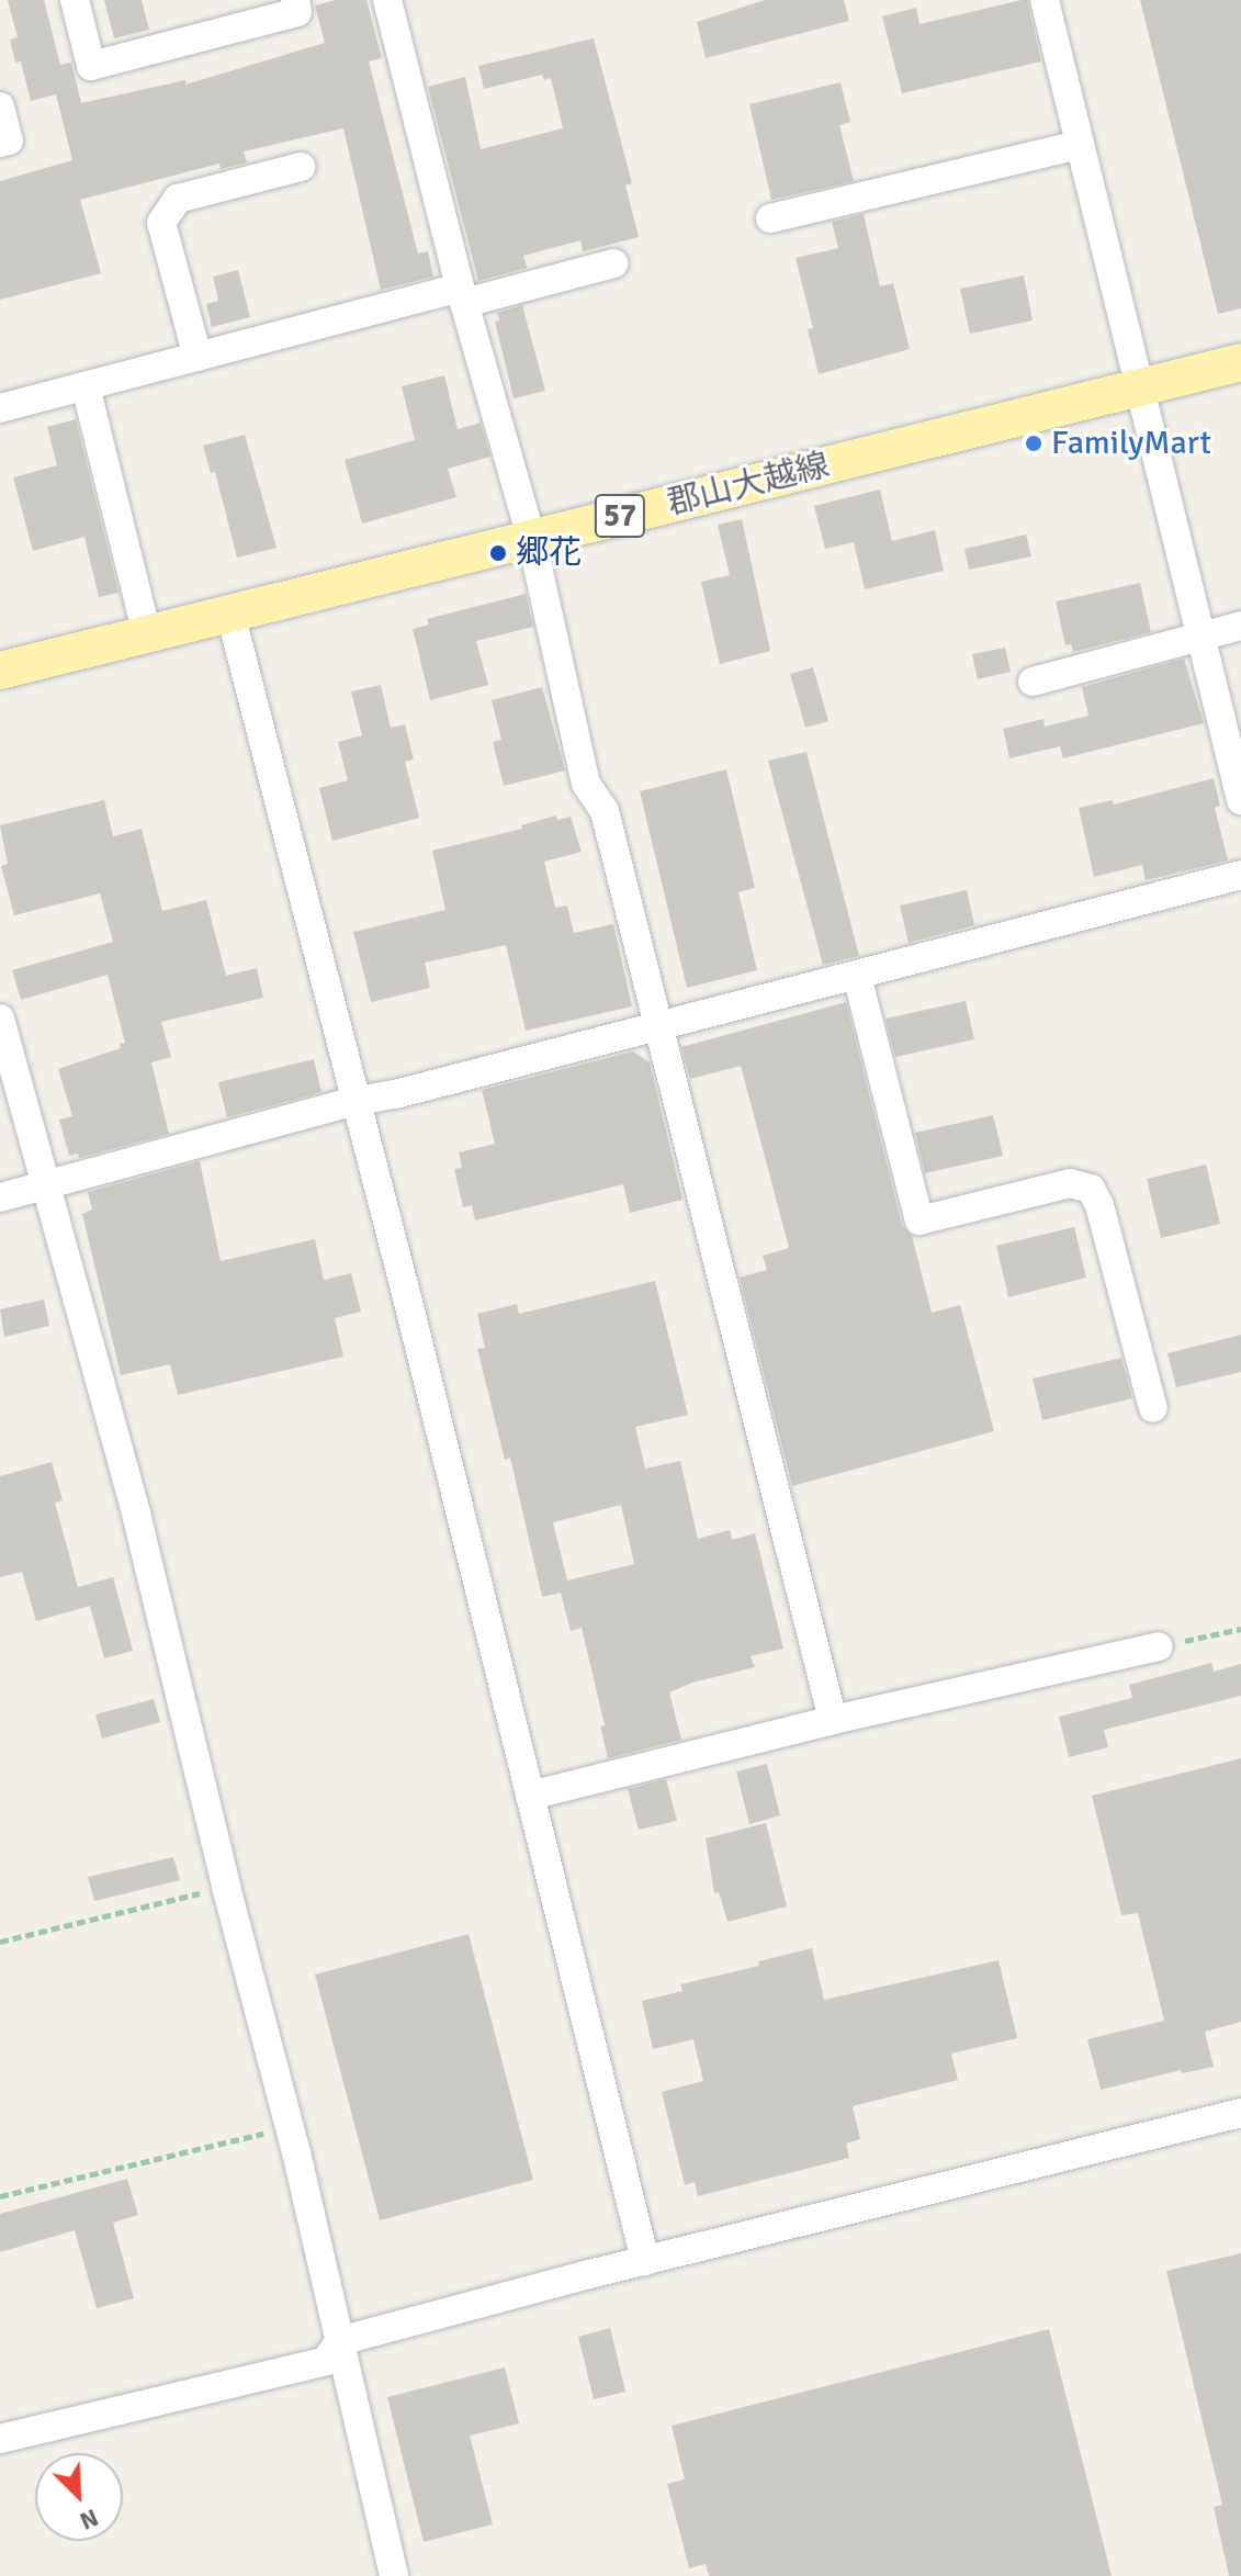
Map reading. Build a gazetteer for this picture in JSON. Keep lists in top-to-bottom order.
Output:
{
  "streets": {
    "main road": ["郡山大越線", "57"]
  },
  "places": ["FamilyMart", "郷花"],
  "north": "bottom right"
}
